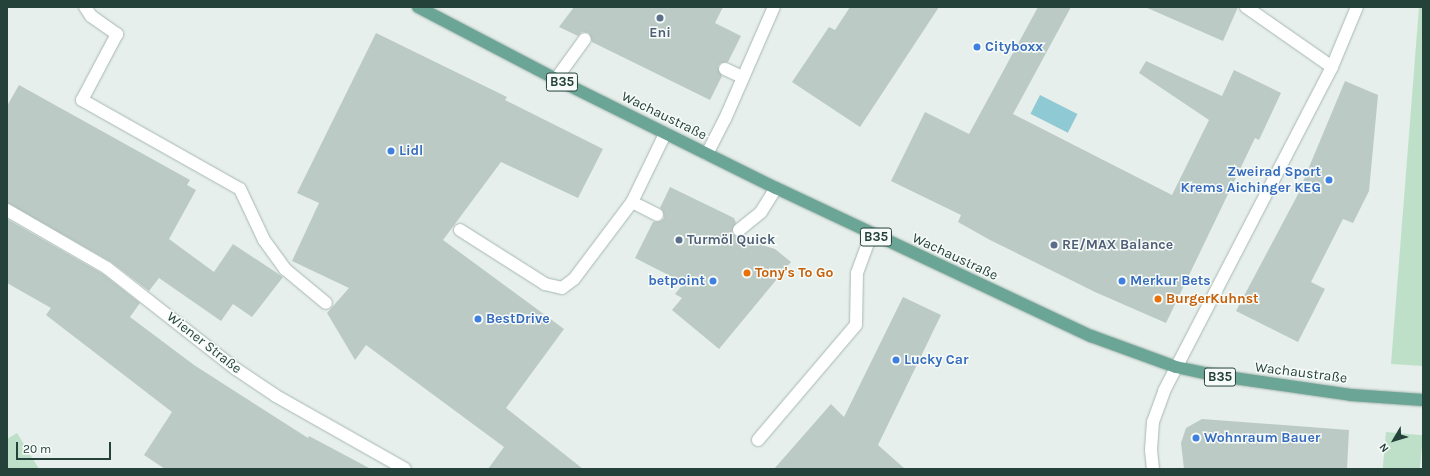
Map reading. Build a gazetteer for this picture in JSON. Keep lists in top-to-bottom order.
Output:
{
  "streets": {
    "main road": ["B35", "Wachaustraße"],
    "street": ["Wiener Straße"]
  },
  "places": [
    "Eni",
    "Cityboxx",
    "Lidl",
    "Zweirad Sport Krems Aichinger KEG",
    "Turmöl Quick",
    "RE/MAX Balance",
    "Tony's To Go",
    "betpoint",
    "Merkur Bets",
    "BurgerKuhnst",
    "BestDrive",
    "Lucky Car",
    "Wohnraum Bauer"
  ],
  "scale_bar": "20 m",
  "north": "bottom left"
}
